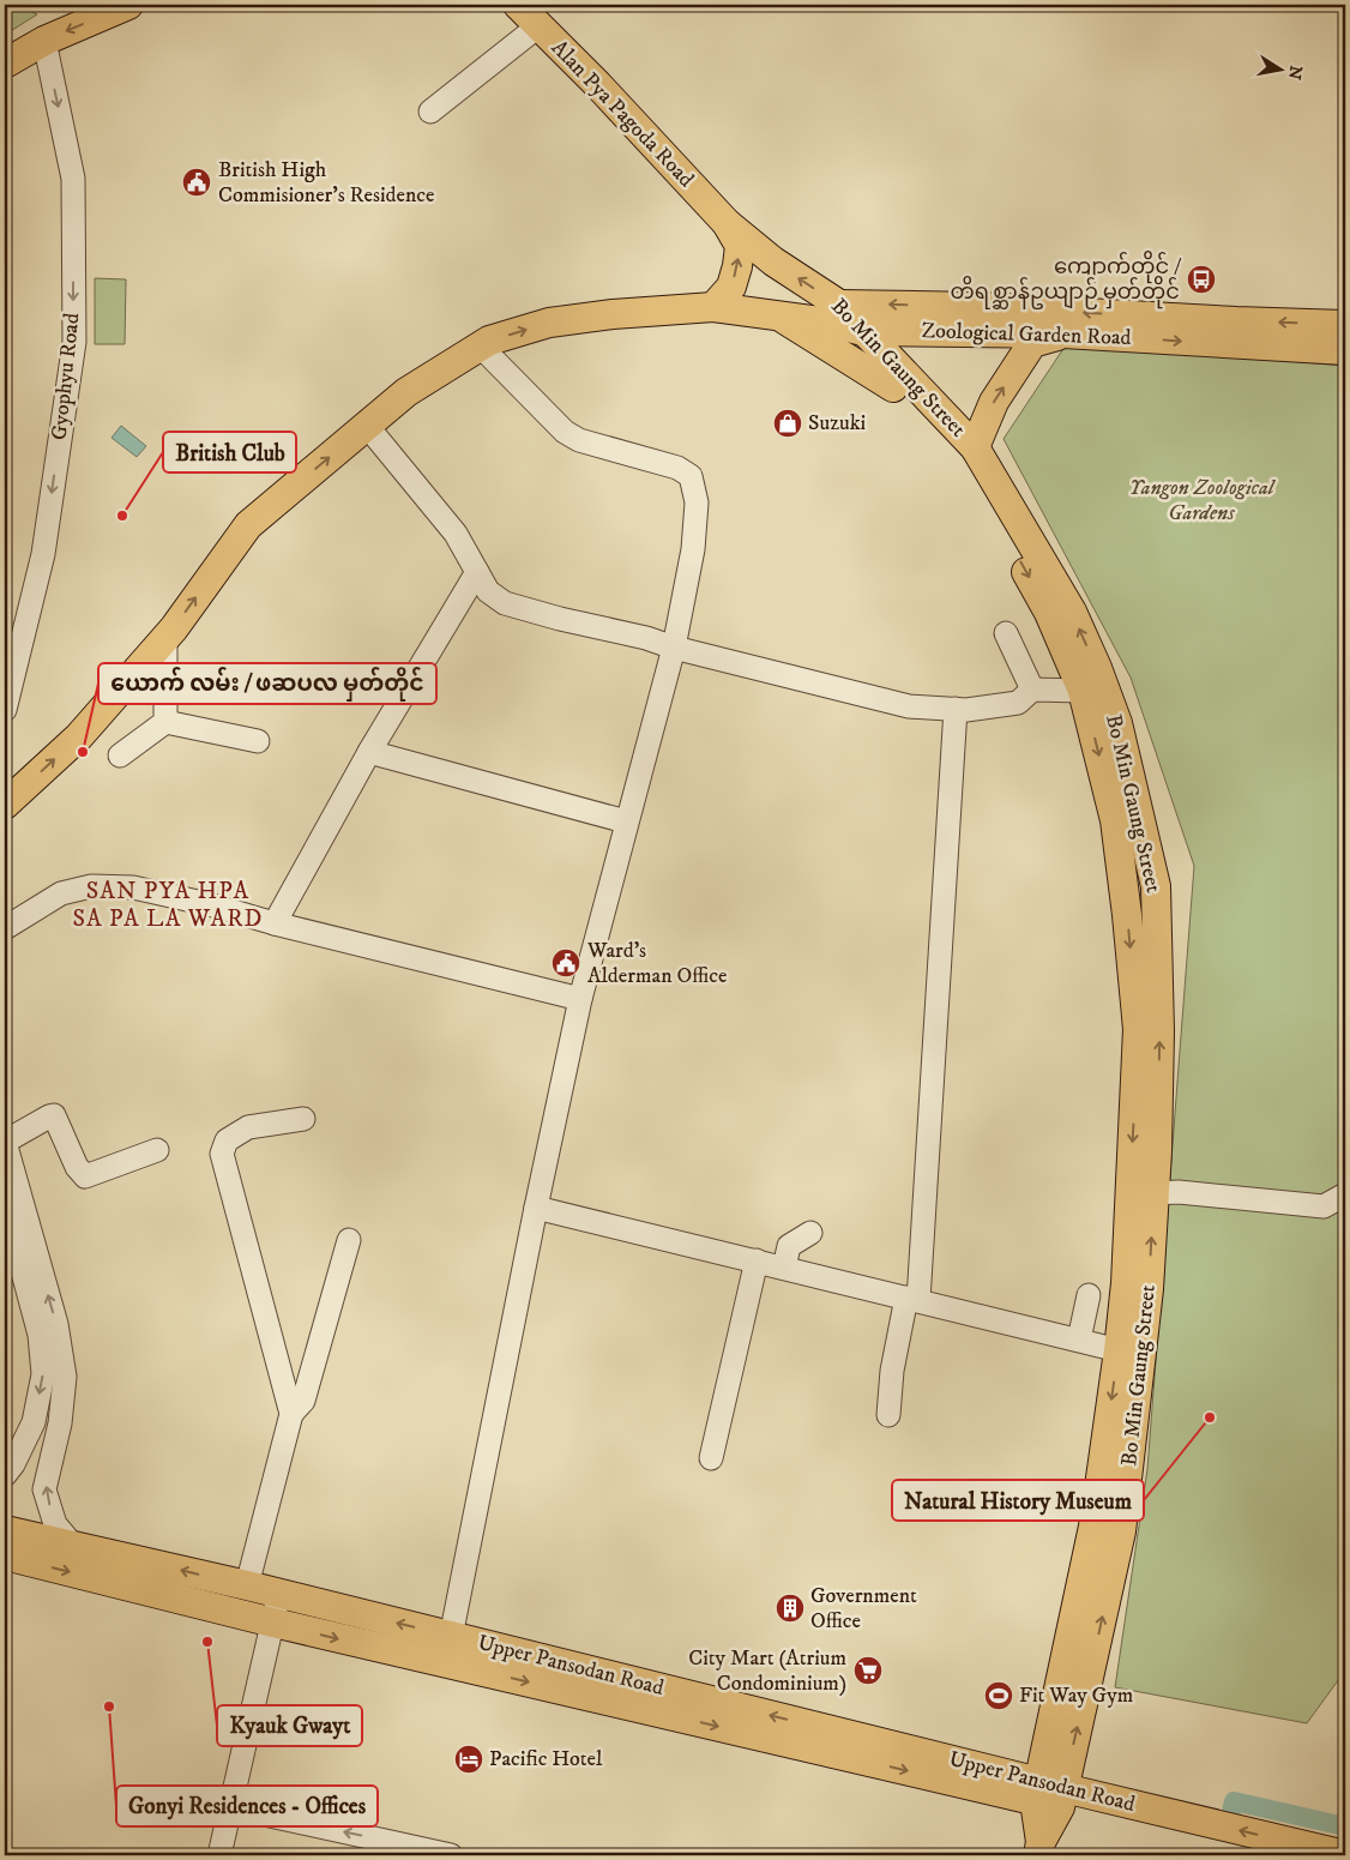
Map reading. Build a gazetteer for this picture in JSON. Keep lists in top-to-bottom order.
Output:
{
  "streets": {
    "main road": [
      "Alan Pya Pagoda Road",
      "Zoological Garden Road",
      "Bo Min Gaung Street",
      "Upper Pansodan Road"
    ],
    "street": ["Gyophyu Road"]
  },
  "crossings": [
    ["Alan Pya Pagoda Road", "Bo Min Gaung Street"],
    ["Zoological Garden Road", "Bo Min Gaung Street"],
    ["Bo Min Gaung Street", "Upper Pansodan Road"]
  ],
  "one_way": ["Gyophyu Road"],
  "districts": ["SAN PYA HPA SA PA LA WARD"],
  "parks": ["Yangon Zoological Gardens"],
  "places": {
    "public building": ["British High Commisioner's Residence", "Ward’s Alderman Office"],
    "bus stop": ["ကျောက်တိုင် / တိရစ္ဆာန်ဥယျာဉ် မှတ်တိုင်"],
    "shop": ["Suzuki"],
    "other": [
      "British Club",
      "ယောက် လမ်း / ဖဆပလ မှတ်တိုင်",
      "Natural History Museum",
      "Kyauk Gwayt",
      "Gonyi Residences - Offices"
    ],
    "building": ["Government Office"],
    "supermarket": ["City Mart (Atrium Condominium)"],
    "sports": ["Fit Way Gym"],
    "hotel": ["Pacific Hotel"]
  },
  "north": "right"
}
